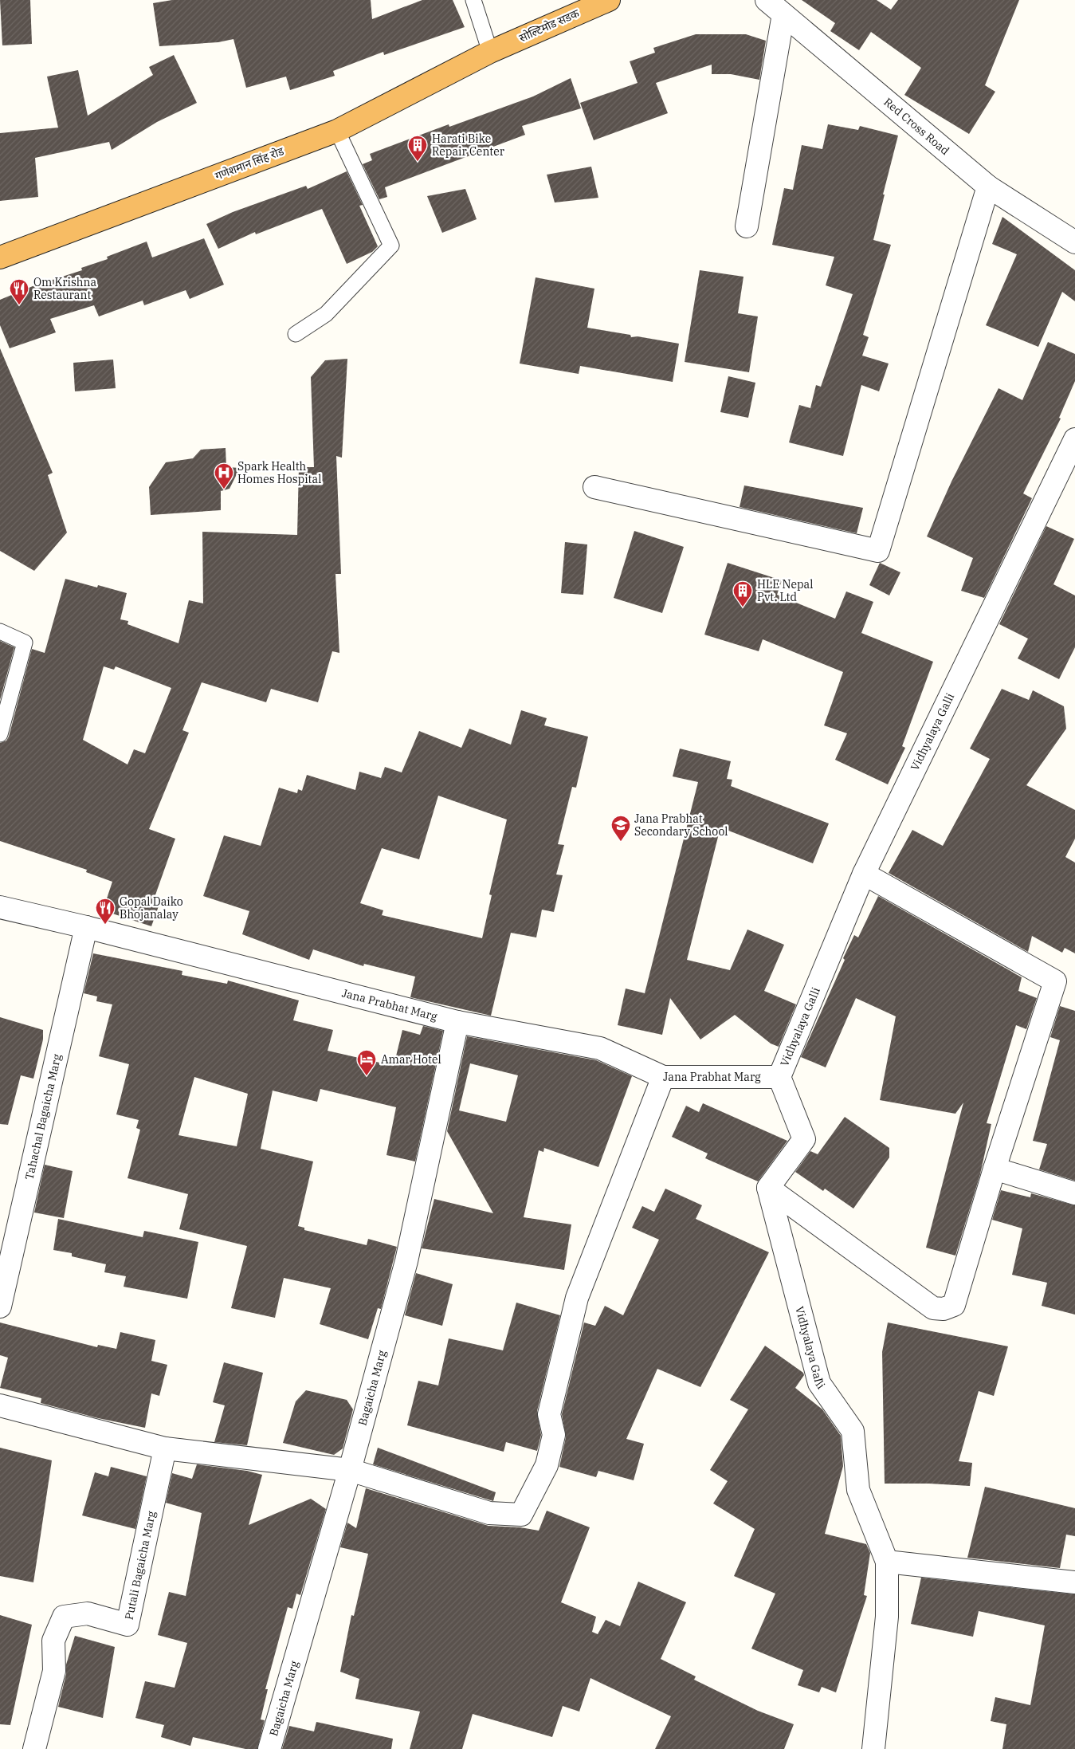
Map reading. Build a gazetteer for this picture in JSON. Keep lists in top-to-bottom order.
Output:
{
  "streets": {
    "highway": ["सोल्टिमोड सडक", "गणेशमान सिंह रोड"],
    "street": [
      "Red Cross Road",
      "Vidhyalaya Galli",
      "Jana Prabhat Marg",
      "Tahachal Bagaicha Marg",
      "Bagaicha Marg",
      "Putali Bagaicha Marg"
    ]
  },
  "crossings": [
    ["सोल्टिमोड सडक", "गणेशमान सिंह रोड"],
    ["Vidhyalaya Galli", "Jana Prabhat Marg"],
    ["Jana Prabhat Marg", "Tahachal Bagaicha Marg"],
    ["Jana Prabhat Marg", "Bagaicha Marg"]
  ],
  "places": {
    "building": ["Harati Bike Repair Center", "HLE Nepal Pvt. Ltd"],
    "restaurant": ["Om Krishna Restaurant", "Gopal Daiko Bhojanalay"],
    "hospital": ["Spark Health Homes Hospital"],
    "school or university": ["Jana Prabhat Secondary School"],
    "hotel": ["Amar Hotel"]
  }
}
